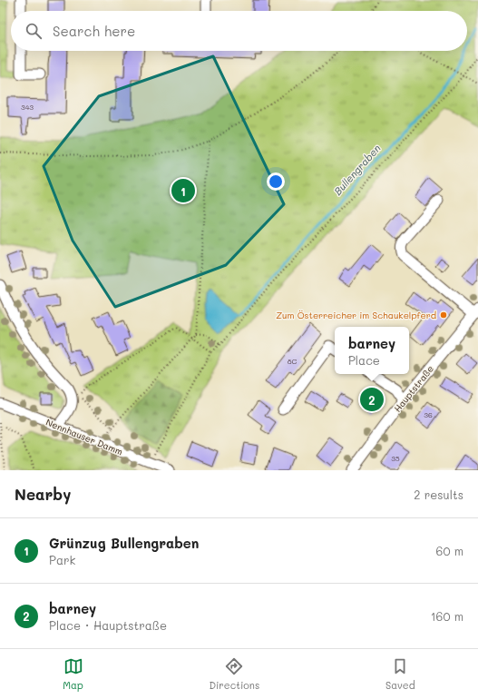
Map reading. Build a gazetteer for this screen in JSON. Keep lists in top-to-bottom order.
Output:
{
  "streets": {
    "street": ["Hauptstraße", "Nennhauser Damm"]
  },
  "water": ["Bullengraben"],
  "places": ["Zum Österreicher im Schaukelpferd"],
  "house_numbers": [
    "343",
    "8C",
    "36",
    "35"
  ],
  "page": {
    "search": "Search here",
    "pins": ["1", "2"],
    "popup": ["barney", "Place"],
    "heading": ["Nearby", "2 results"],
    "list": [
      {
        "mark": "1",
        "name": "Grünzug Bullengraben",
        "note": "Park",
        "value": "60 m"
      },
      {
        "mark": "2",
        "name": "barney",
        "note": "Place · Hauptstraße",
        "value": "160 m"
      }
    ],
    "nav": ["Map", "Directions", "Saved"]
  }
}
